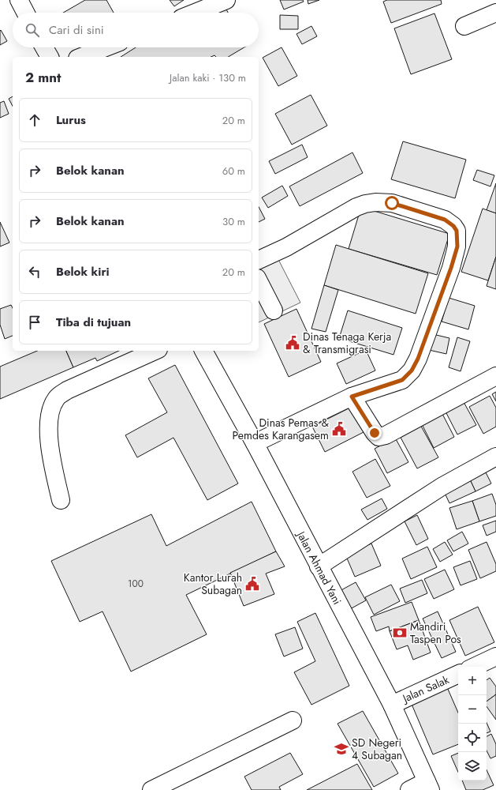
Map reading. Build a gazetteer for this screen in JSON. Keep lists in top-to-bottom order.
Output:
{
  "streets": {
    "main road": ["Jalan Ahmad Yani", "Jalan Salak"]
  },
  "crossings": [
    ["Jalan Ahmad Yani", "Jalan Salak"]
  ],
  "places": {
    "public building": ["Dinas Tenaga Kerja & Transmigrasi", "Dinas Pemas & Pemdes Karangasem", "Kantor Lurah Subagan"],
    "bank": ["Mandiri Taspen Pos"],
    "school or university": ["SD Negeri 4 Subagan"]
  },
  "house_numbers": ["100"],
  "page": {
    "search": "Cari di sini",
    "heading": ["2 mnt", "Jalan kaki · 130 m"],
    "list": [
      ["Lurus", "20 m"],
      ["Belok kanan", "60 m"],
      ["Belok kanan", "30 m"],
      ["Belok kiri", "20 m"],
      "Tiba di tujuan"
    ],
    "map_buttons": ["+", "−"]
  }
}
